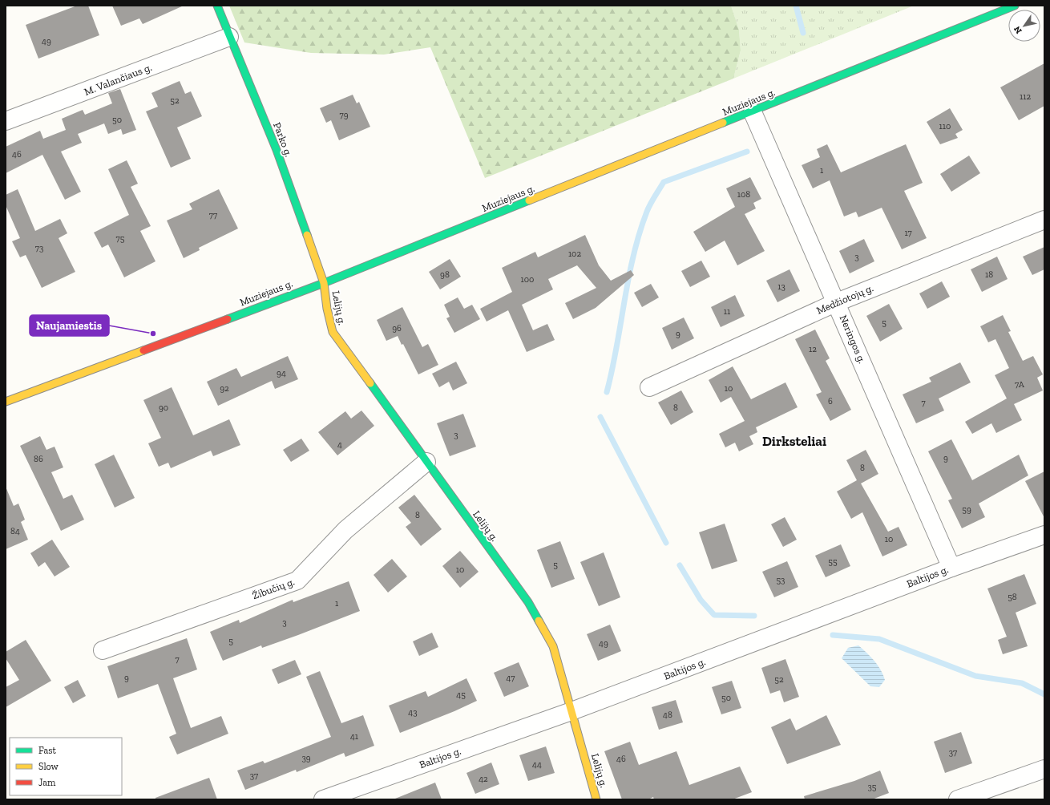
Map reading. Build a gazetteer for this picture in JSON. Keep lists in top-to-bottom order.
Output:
{
  "streets": {
    "main road": ["Muziejaus g.", "Parko g.", "Lelijų g."],
    "street": [
      "M. Valančiaus g.",
      "Medžiotojų g.",
      "Neringos g.",
      "Baltijos g.",
      "Žibučių g."
    ]
  },
  "crossings": [
    ["M. Valančiaus g.", "Parko g."],
    ["Muziejaus g.", "Parko g."],
    ["Muziejaus g.", "Lelijų g."],
    ["Muziejaus g.", "Neringos g."],
    ["Parko g.", "Lelijų g."],
    ["Medžiotojų g.", "Neringos g."],
    ["Lelijų g.", "Baltijos g."],
    ["Lelijų g.", "Žibučių g."],
    ["Neringos g.", "Baltijos g."]
  ],
  "districts": ["Dirksteliai"],
  "places": ["Naujamiestis"],
  "house_numbers": [
    "49",
    "112",
    "52",
    "79",
    "50",
    "110",
    "46",
    "1",
    "108",
    "77",
    "17",
    "75",
    "73",
    "102",
    "3",
    "98",
    "18",
    "100",
    "13",
    "11",
    "5",
    "96",
    "9",
    "12",
    "94",
    "7A",
    "92",
    "10",
    "6",
    "7",
    "90",
    "8",
    "3",
    "4",
    "9",
    "86",
    "8",
    "59",
    "8",
    "84",
    "10",
    "55",
    "5",
    "10",
    "53",
    "58",
    "1",
    "3",
    "5",
    "49",
    "7",
    "9",
    "47",
    "52",
    "45",
    "50",
    "43",
    "48",
    "41",
    "37",
    "39",
    "46",
    "44",
    "37",
    "42",
    "35"
  ],
  "legend": ["Fast", "Slow", "Jam"],
  "north": "bottom left"
}
